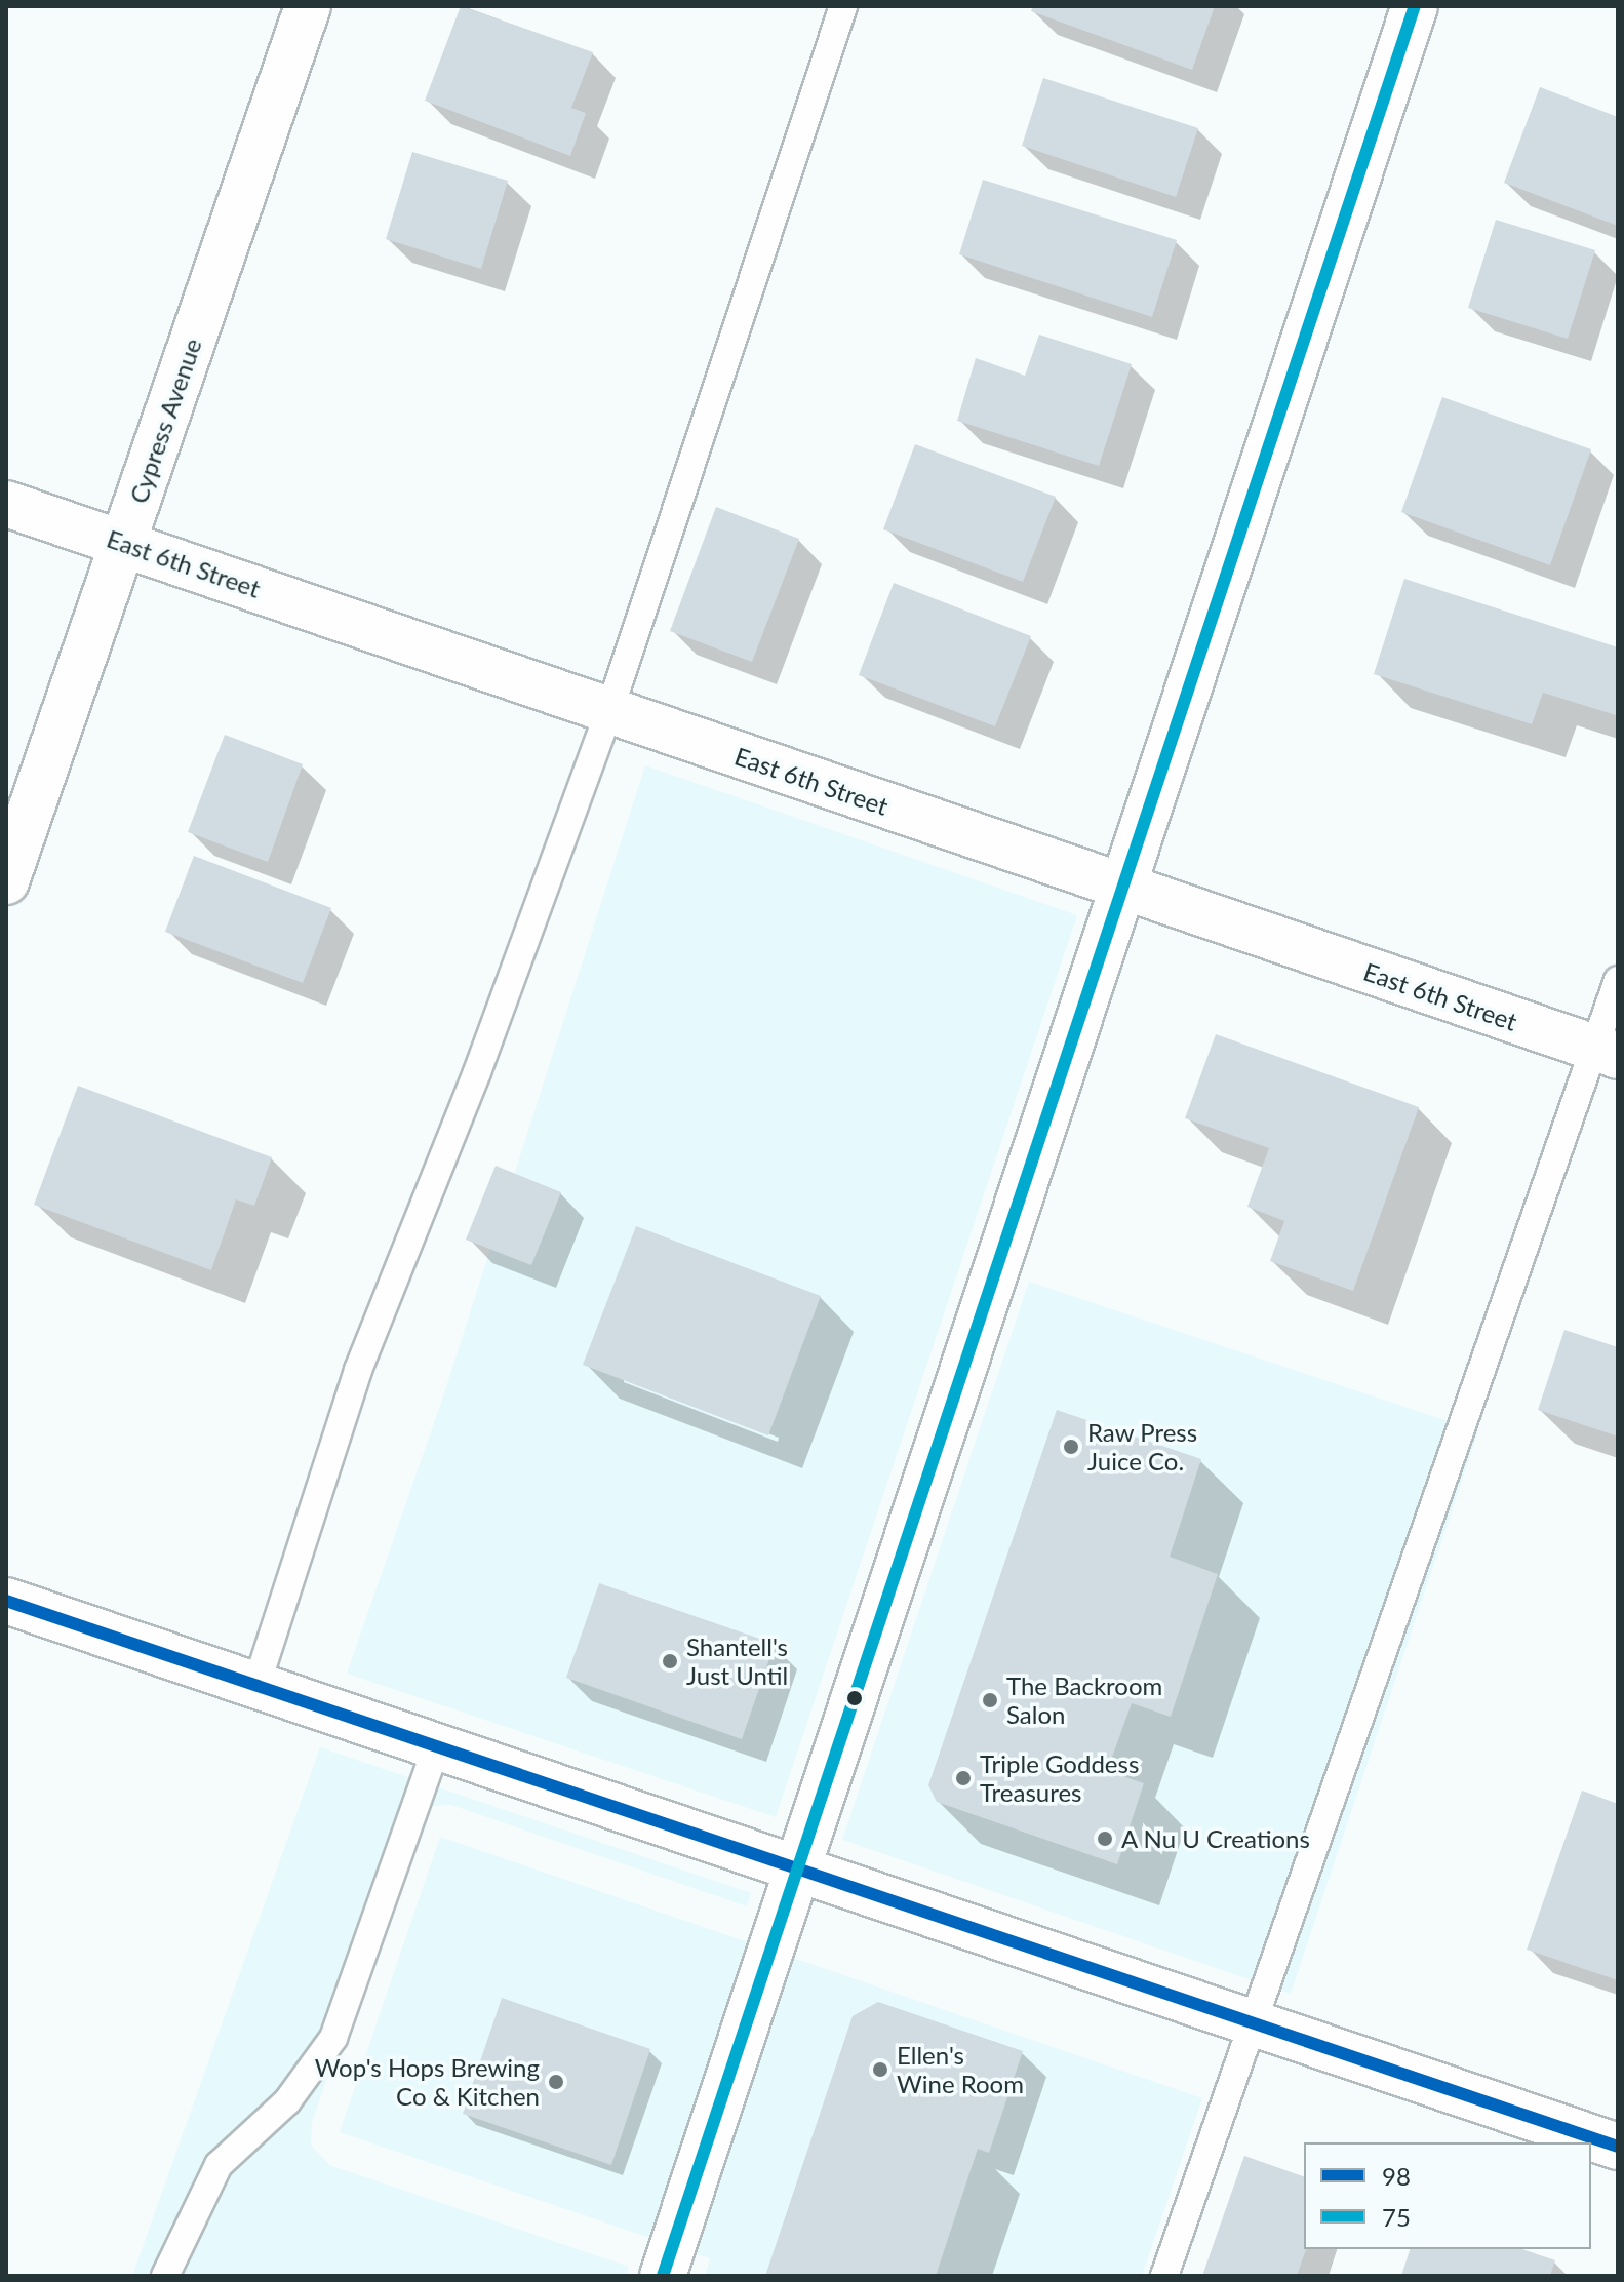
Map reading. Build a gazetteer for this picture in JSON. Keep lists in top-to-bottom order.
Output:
{
  "streets": {
    "street": ["Cypress Avenue", "East 6th Street"]
  },
  "crossings": [
    ["Cypress Avenue", "East 6th Street"]
  ],
  "places": [
    "Raw Press Juice Co.",
    "Shantell's Just Until",
    "The Backroom Salon",
    "Triple Goddess Treasures",
    "A Nu U Creations",
    "Ellen's Wine Room",
    "Wop's Hops Brewing Co & Kitchen"
  ],
  "lines": ["transit line 75", "transit line 98"],
  "legend": ["98", "75"]
}
